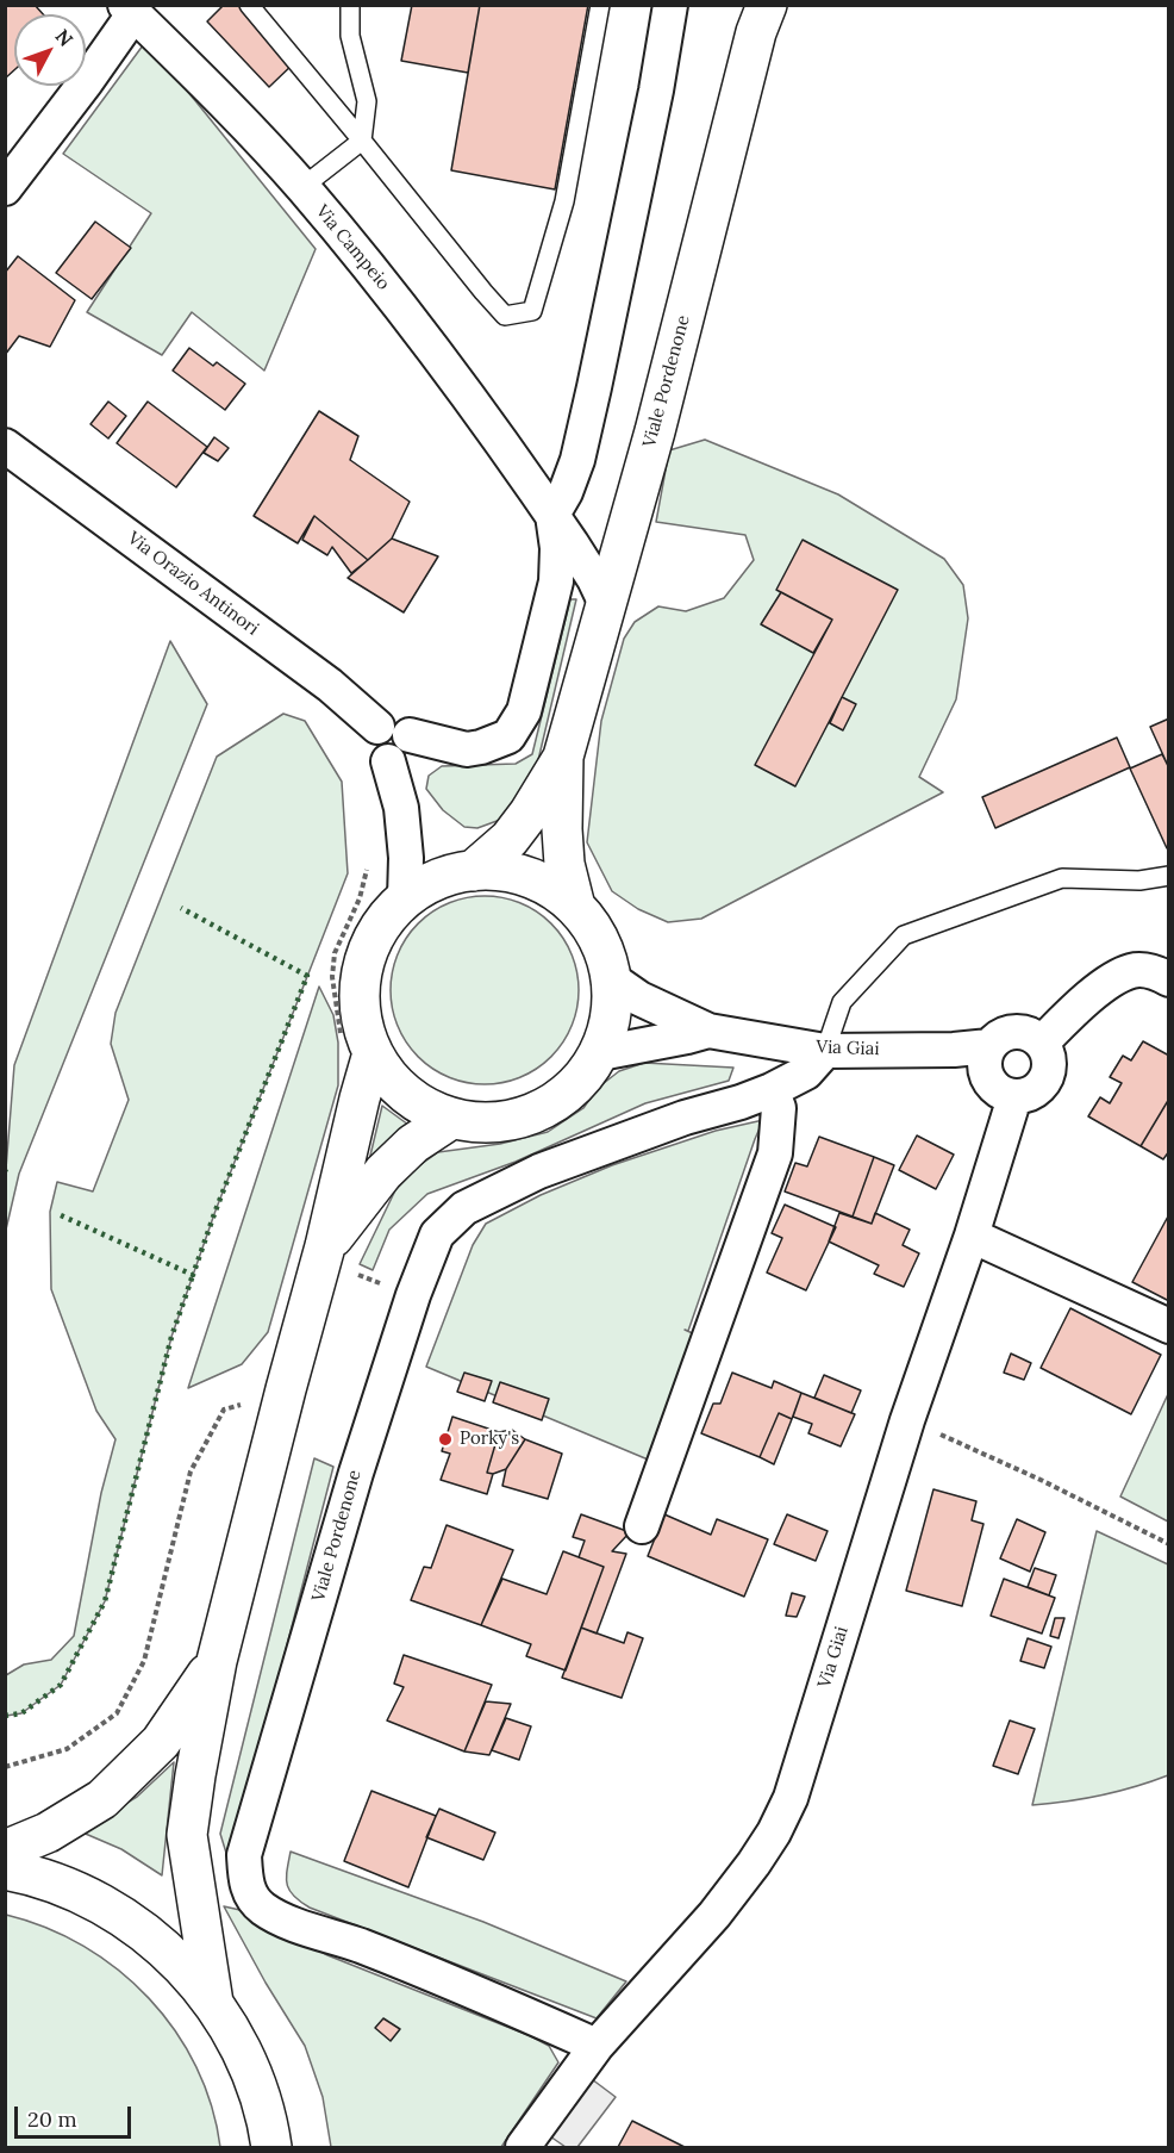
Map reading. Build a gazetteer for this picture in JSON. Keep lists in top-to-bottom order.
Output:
{
  "streets": {
    "main road": ["Viale Pordenone"],
    "street": ["Via Campeio", "Via Orazio Antinori", "Via Giai"]
  },
  "crossings": [
    ["Via Campeio", "Viale Pordenone"],
    ["Via Campeio", "Via Orazio Antinori"],
    ["Viale Pordenone", "Via Giai"]
  ],
  "places": ["Porky's"],
  "scale_bar": "20 m",
  "north": "top right"
}
